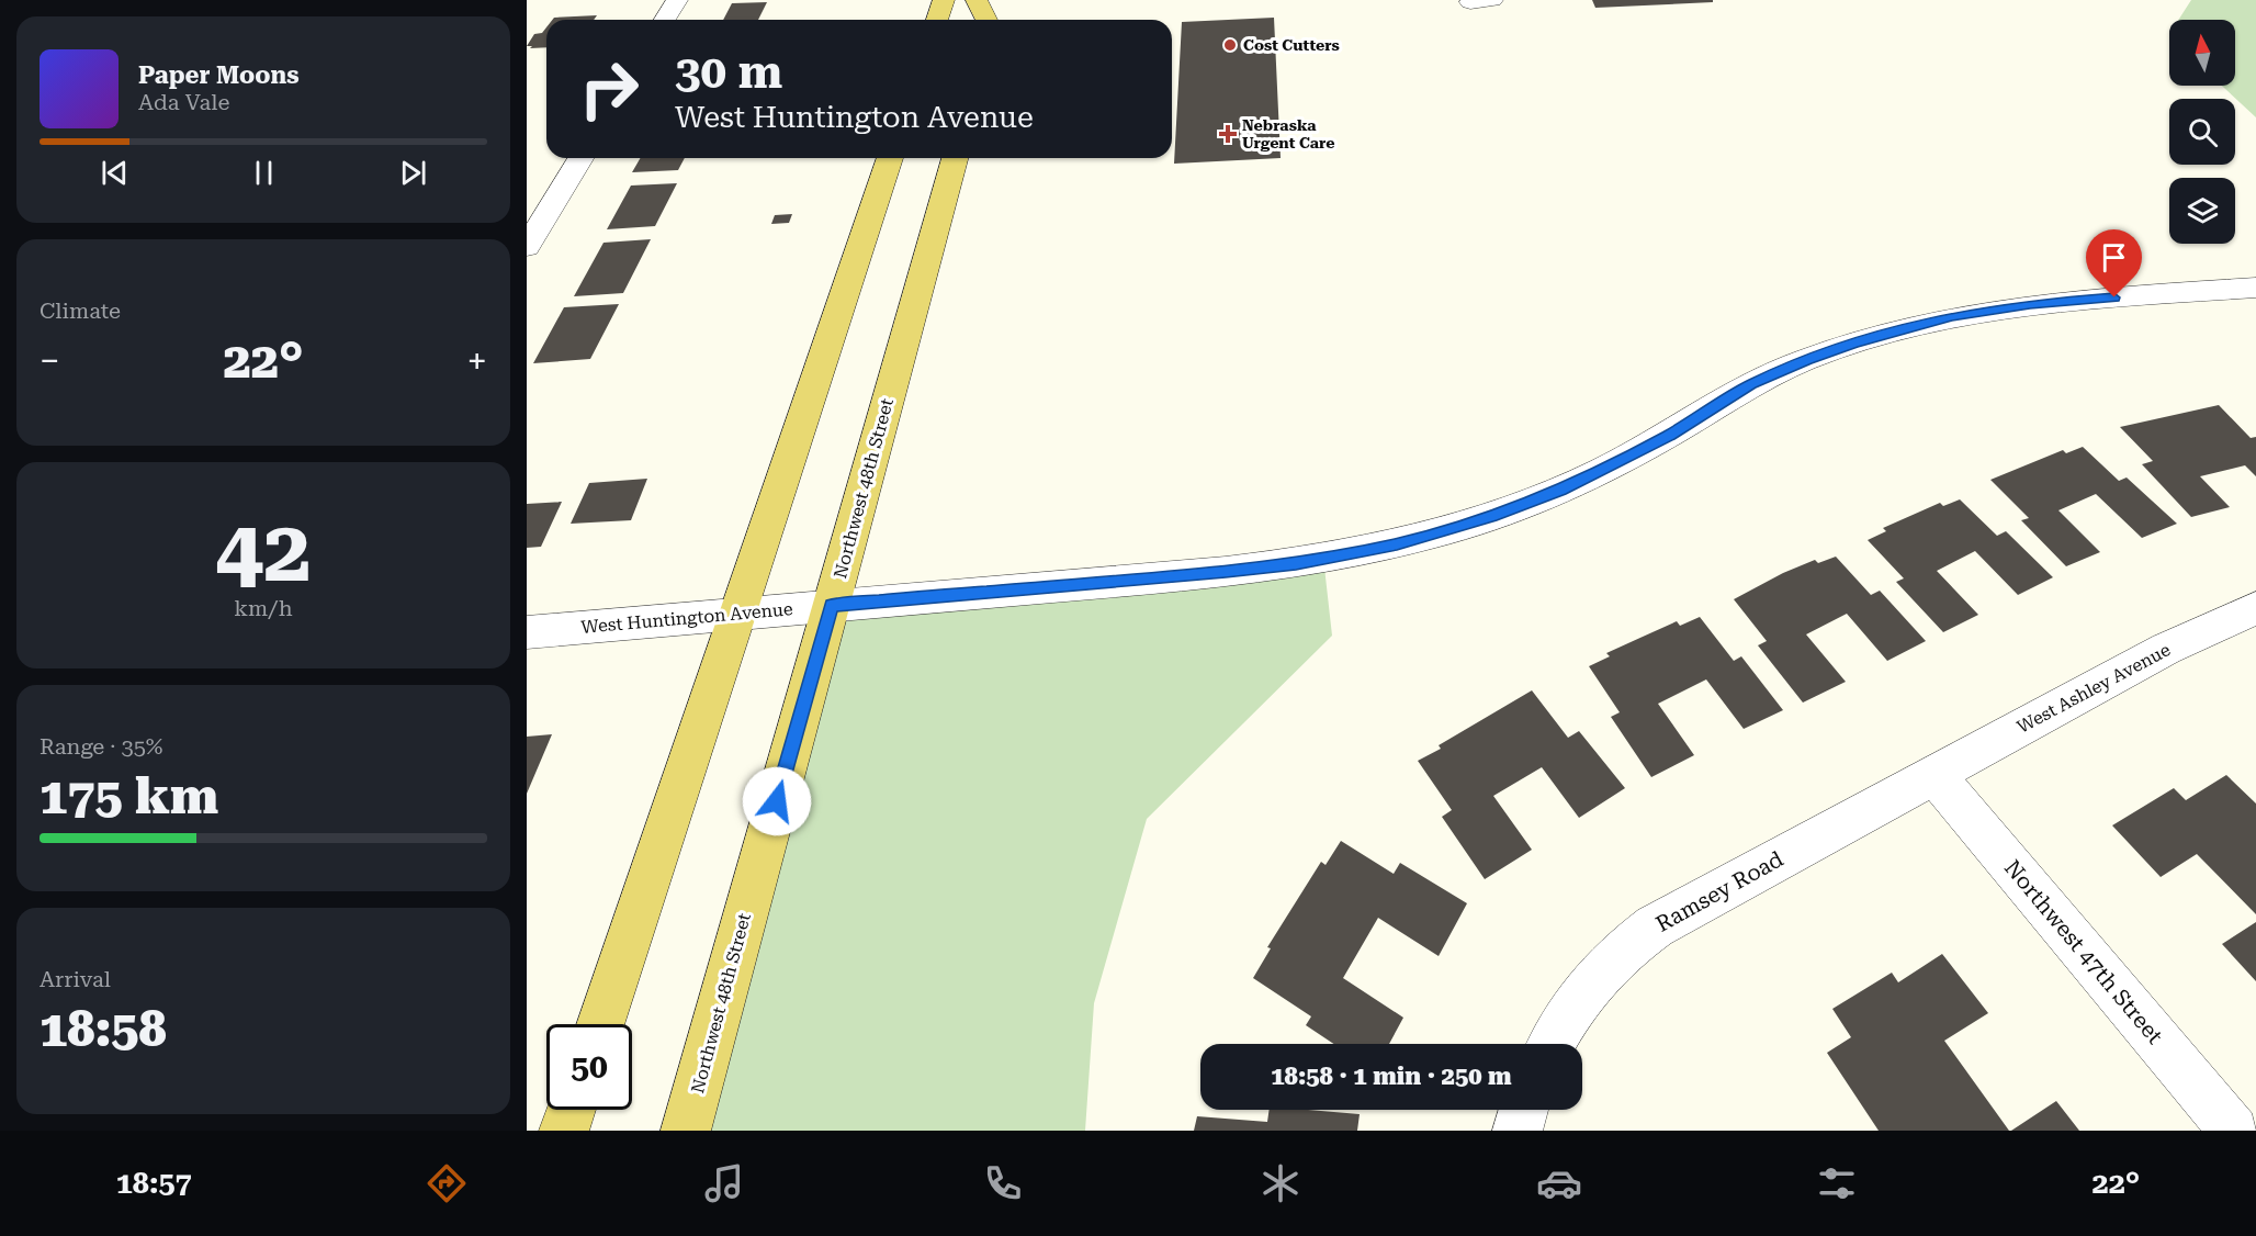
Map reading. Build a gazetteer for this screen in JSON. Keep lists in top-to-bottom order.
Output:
{
  "streets": {
    "main road": ["Northwest 48th Street"],
    "street": [
      "West Huntington Avenue",
      "West Ashley Avenue",
      "Ramsey Road",
      "Northwest 47th Street"
    ]
  },
  "crossings": [
    ["Northwest 48th Street", "West Huntington Avenue"],
    ["West Ashley Avenue", "Ramsey Road"],
    ["West Ashley Avenue", "Northwest 47th Street"],
    ["Ramsey Road", "Northwest 47th Street"]
  ],
  "places": {
    "other": ["Cost Cutters"],
    "health": ["Nebraska Urgent Care"]
  },
  "north": "top",
  "page": {
    "turn": ["30 m", "West Huntington Avenue"],
    "song": ["Paper Moons", "Ada Vale"],
    "tile": [
      "Climate",
      ["42", "km/h"],
      ["Range · 35%", "175 km"],
      ["Arrival", "18:58"]
    ],
    "heat": ["−", "22°", "+"],
    "limit": "50",
    "trip": "18:58 · 1 min · 250 m",
    "tabs": ["18:57", "22°"]
  }
}
